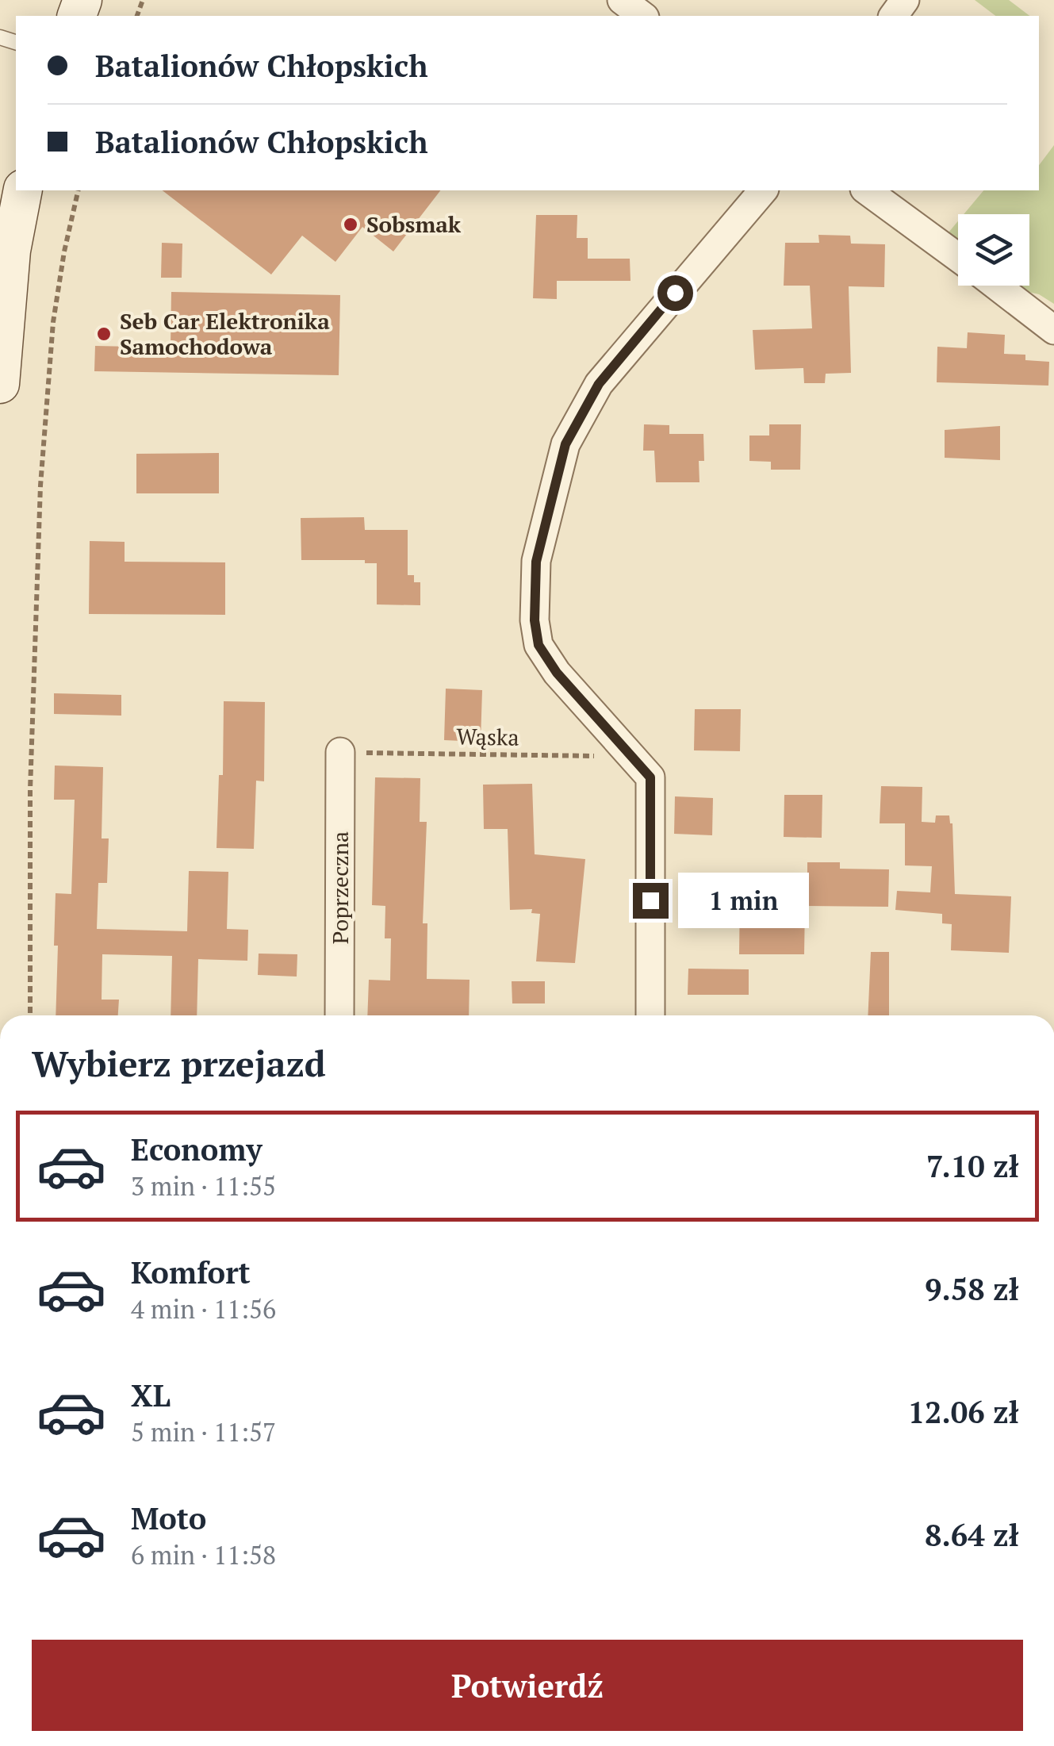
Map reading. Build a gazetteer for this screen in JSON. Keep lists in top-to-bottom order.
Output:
{
  "streets": {
    "street": ["Poprzeczna"],
    "path": ["Wąska"]
  },
  "crossings": [
    ["Wąska", "Poprzeczna"]
  ],
  "places": ["Sobsmak", "Seb Car Elektronika Samochodowa"],
  "page": {
    "banner": ["Batalionów Chłopskich", "Batalionów Chłopskich"],
    "bubble": "1 min",
    "heading": "Wybierz przejazd",
    "list": [
      {
        "name": "Economy",
        "note": "3 min · 11:55",
        "value": "7.10 zł"
      },
      {
        "name": "Komfort",
        "note": "4 min · 11:56",
        "value": "9.58 zł"
      },
      {
        "name": "XL",
        "note": "5 min · 11:57",
        "value": "12.06 zł"
      },
      {
        "name": "Moto",
        "note": "6 min · 11:58",
        "value": "8.64 zł"
      }
    ],
    "buttons": "Potwierdź"
  }
}
